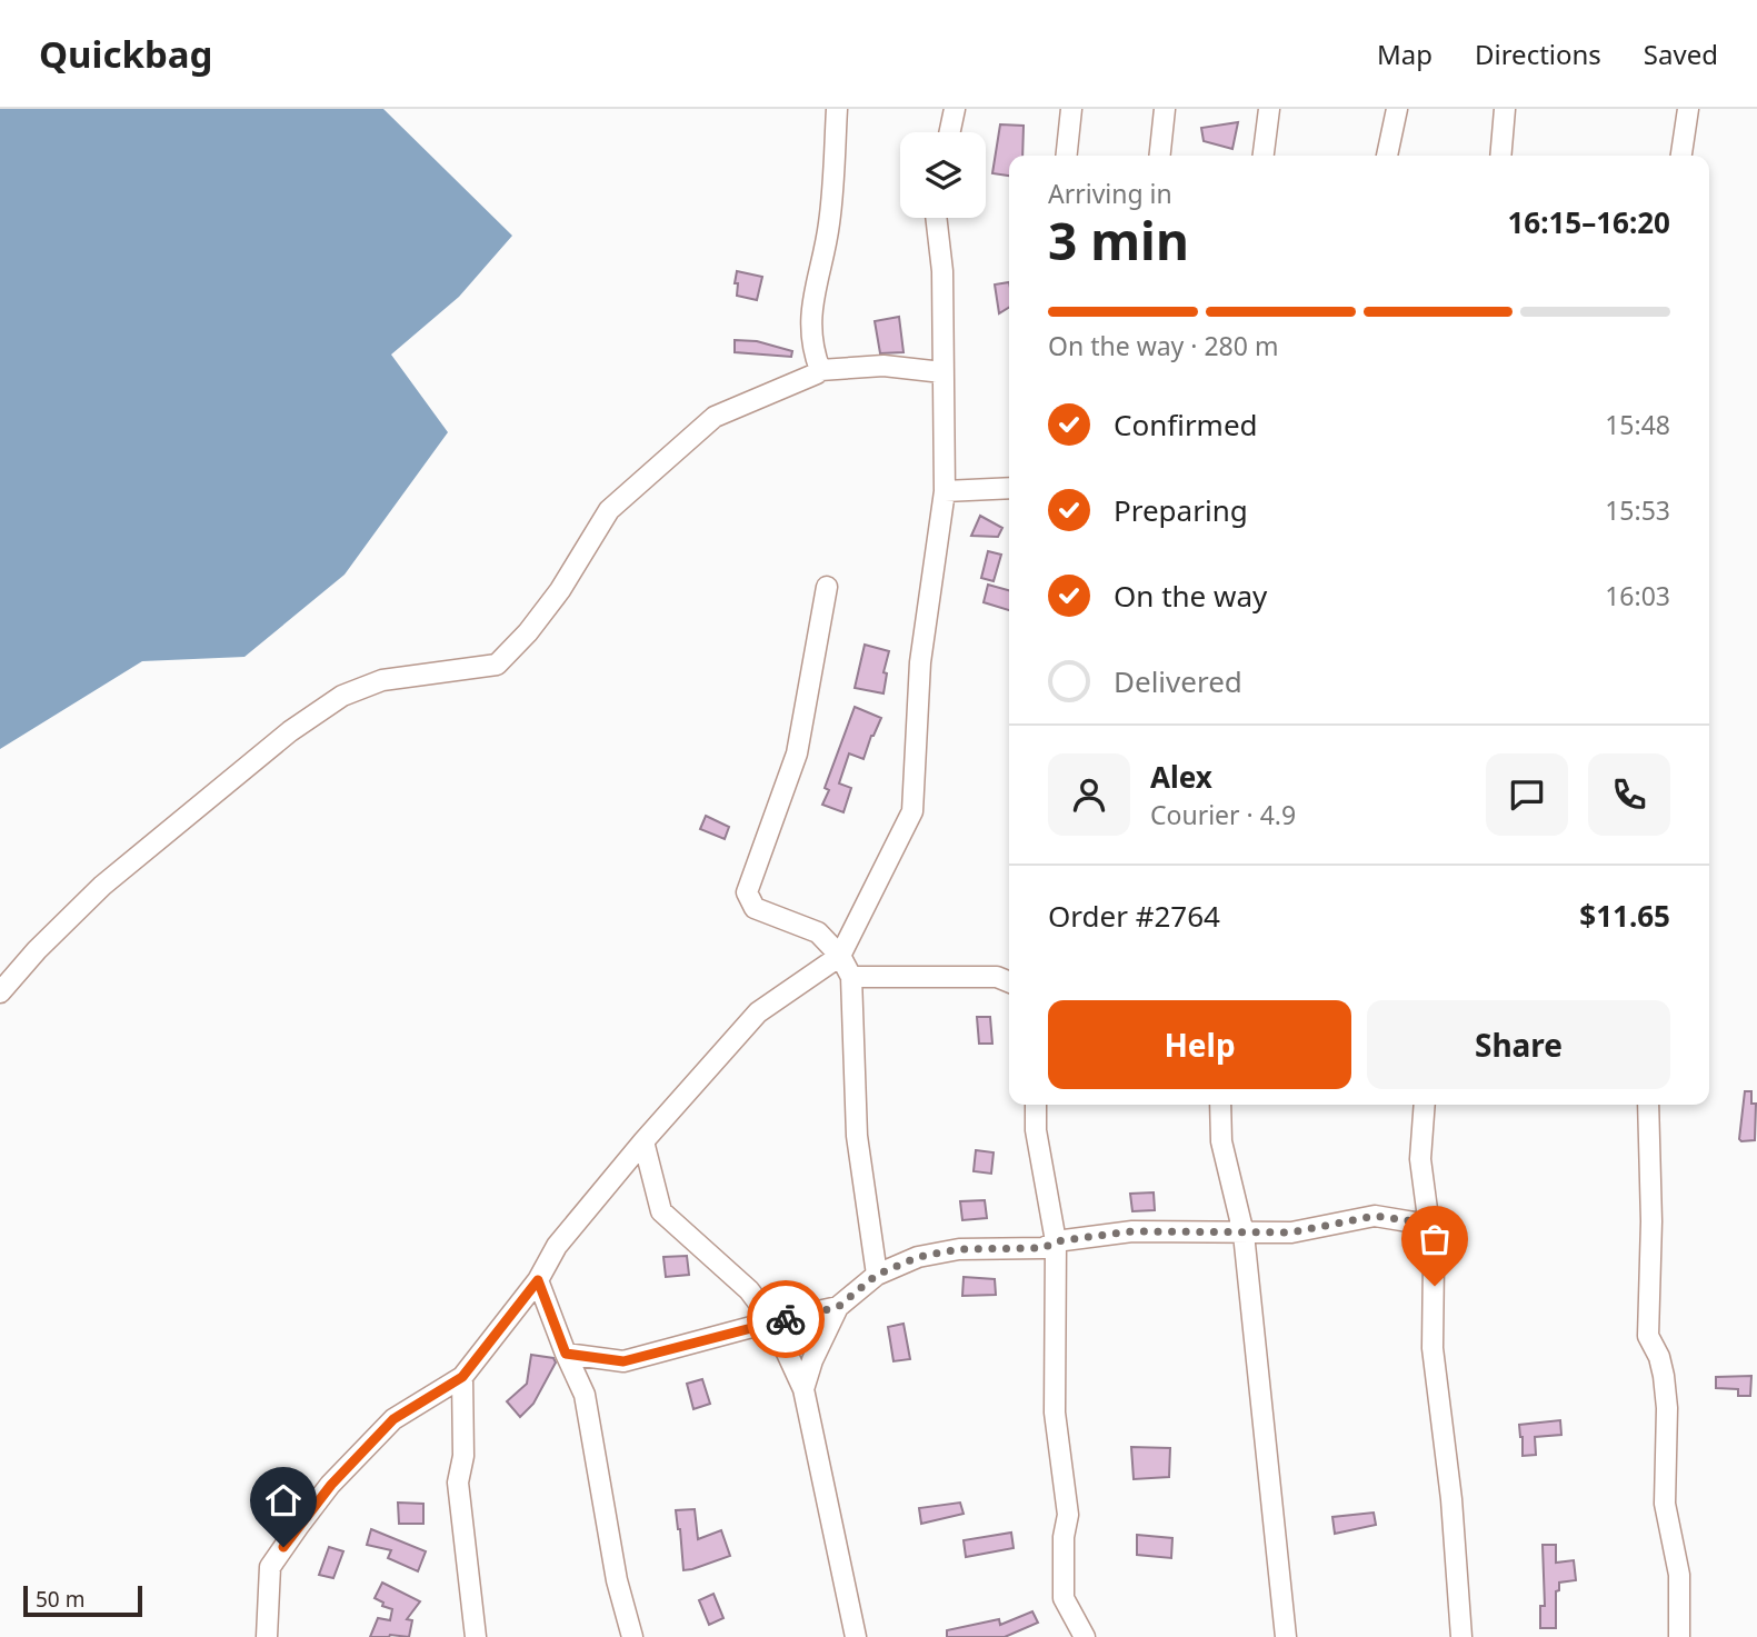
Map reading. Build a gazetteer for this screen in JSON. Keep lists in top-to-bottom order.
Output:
{
  "scale_bar": "50 m",
  "page": {
    "header": "Quickbag",
    "nav": ["Map", "Directions", "Saved"],
    "heading": ["3 min", "Arriving in", "16:15–16:20"],
    "panel": [
      "Alex",
      "Courier · 4.9",
      "Order #2764",
      "$11.65"
    ],
    "bar": "On the way · 280 m",
    "list": [
      ["Confirmed", "15:48"],
      ["Preparing", "15:53"],
      ["On the way", "16:03"],
      "Delivered"
    ],
    "buttons": ["Help", "Share"],
    "scale": "50 m"
  }
}
